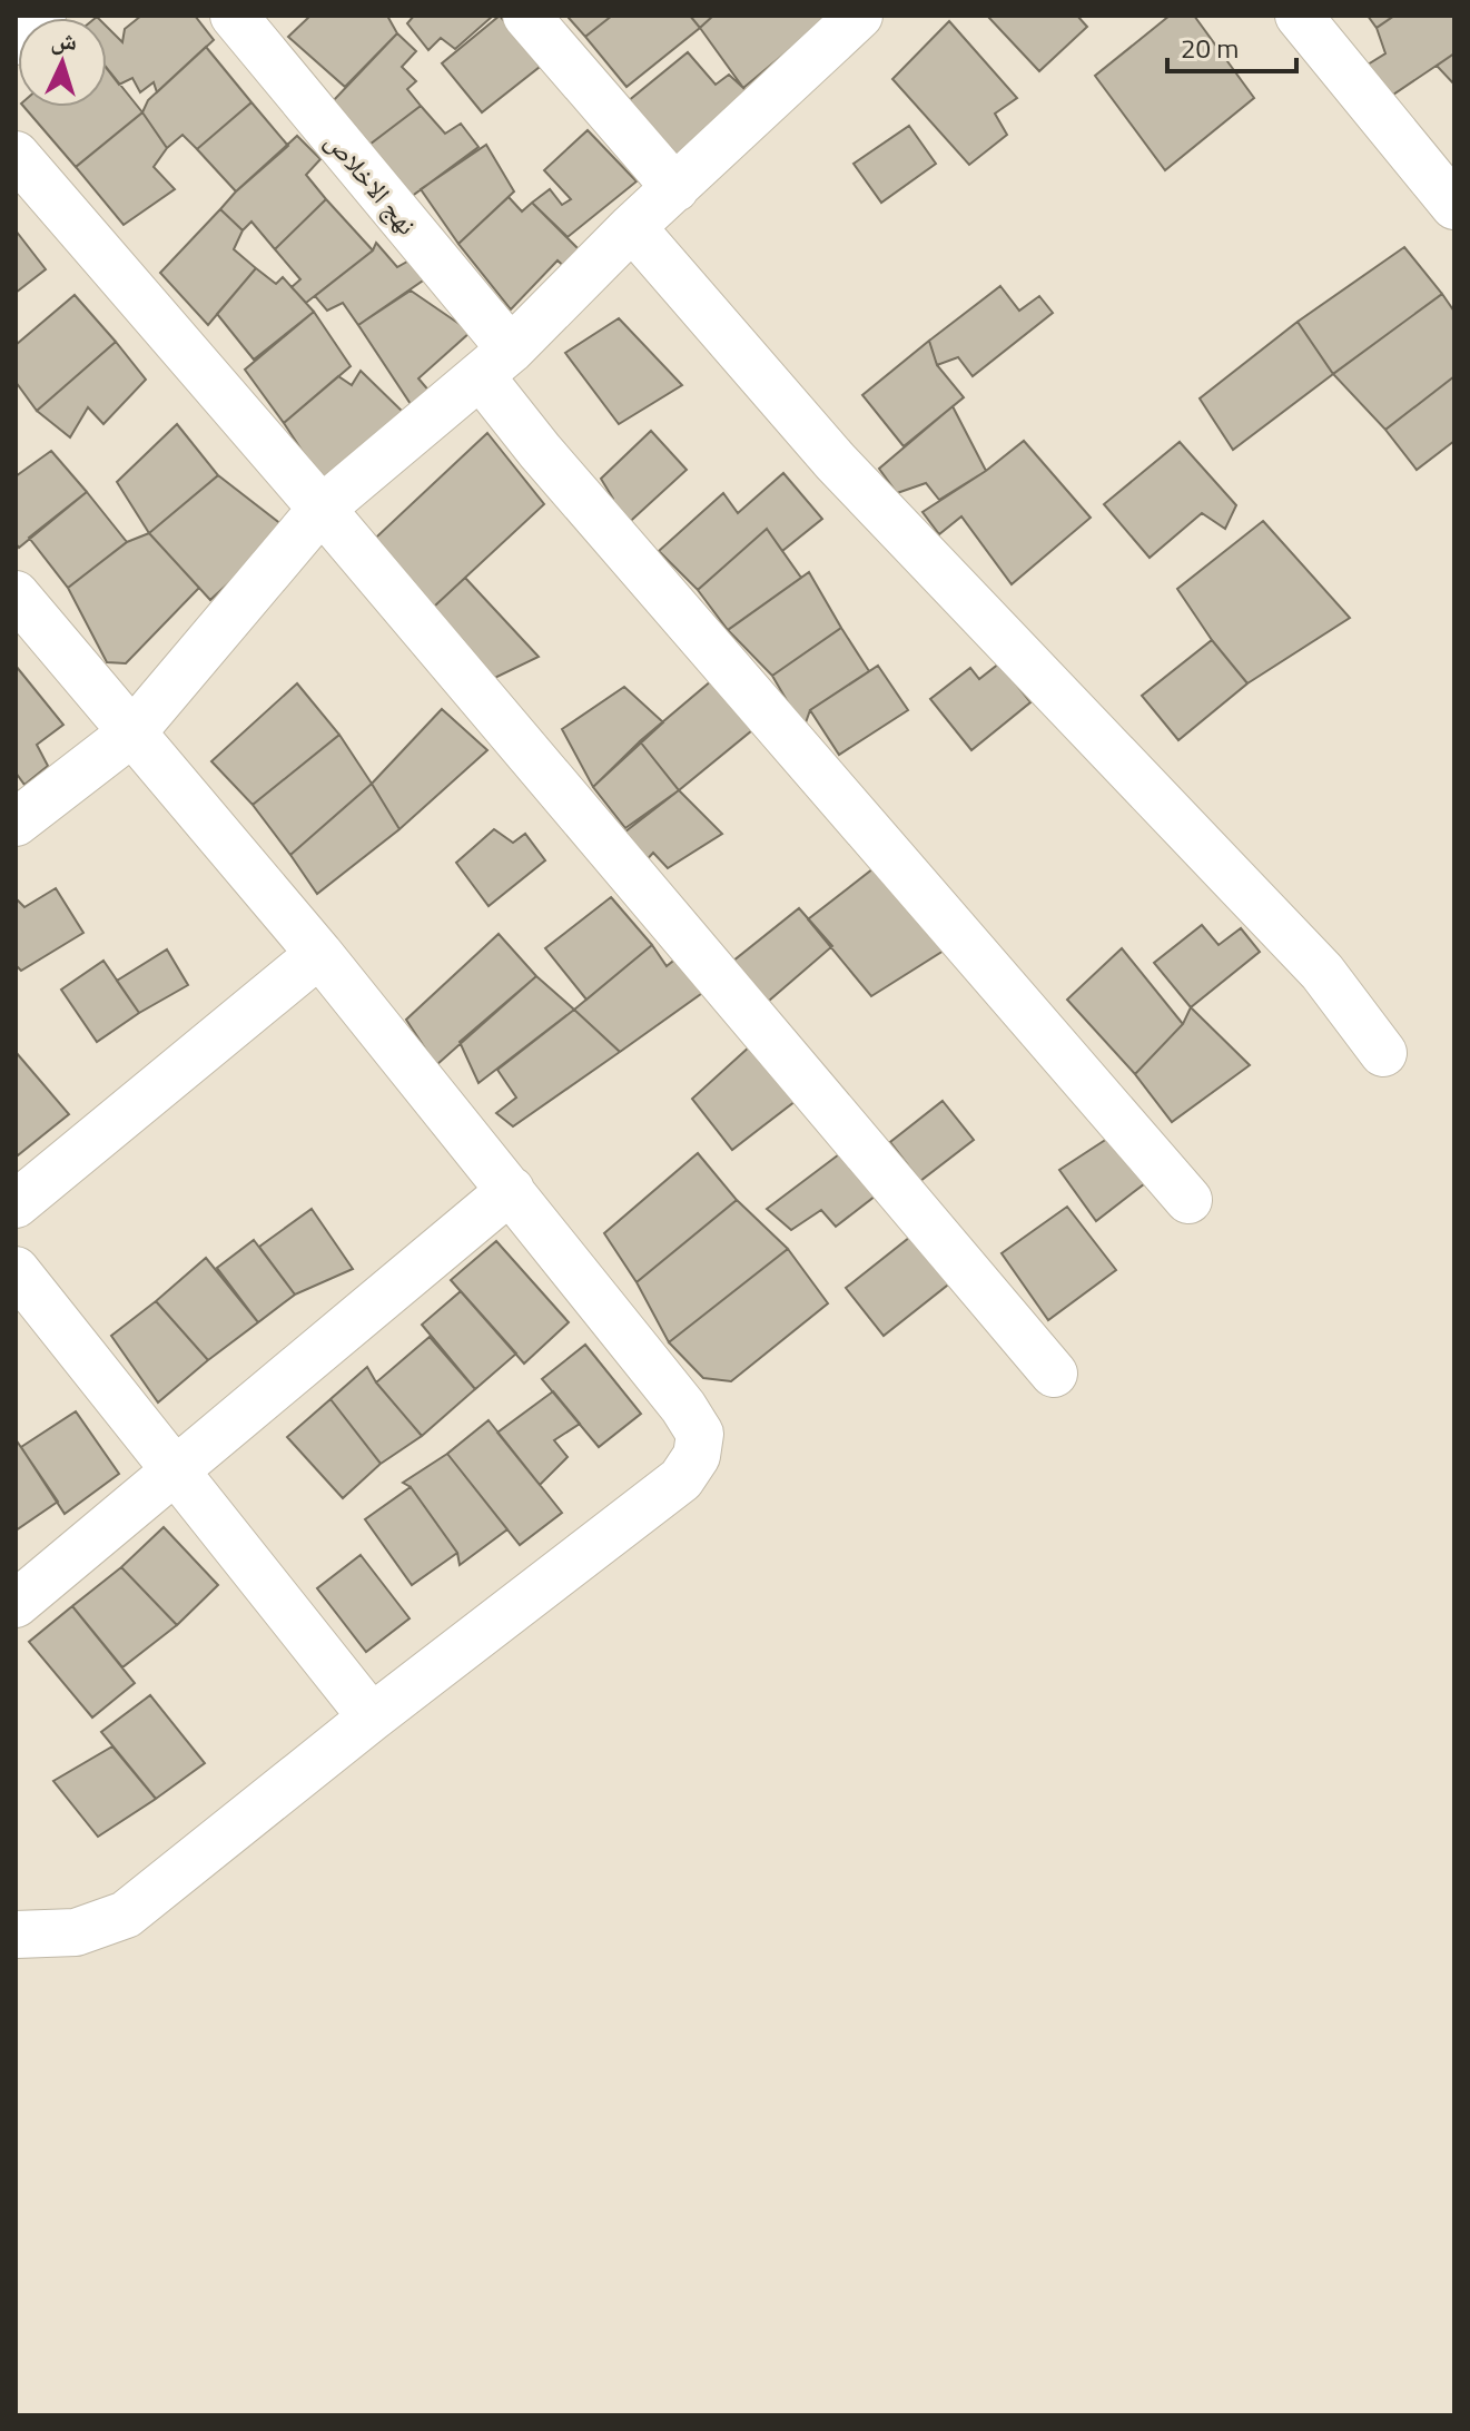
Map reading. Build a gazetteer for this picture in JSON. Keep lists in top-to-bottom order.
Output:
{
  "streets": {
    "street": ["نهج الاخلاص"]
  },
  "scale_bar": "20 m",
  "north": "top"
}
